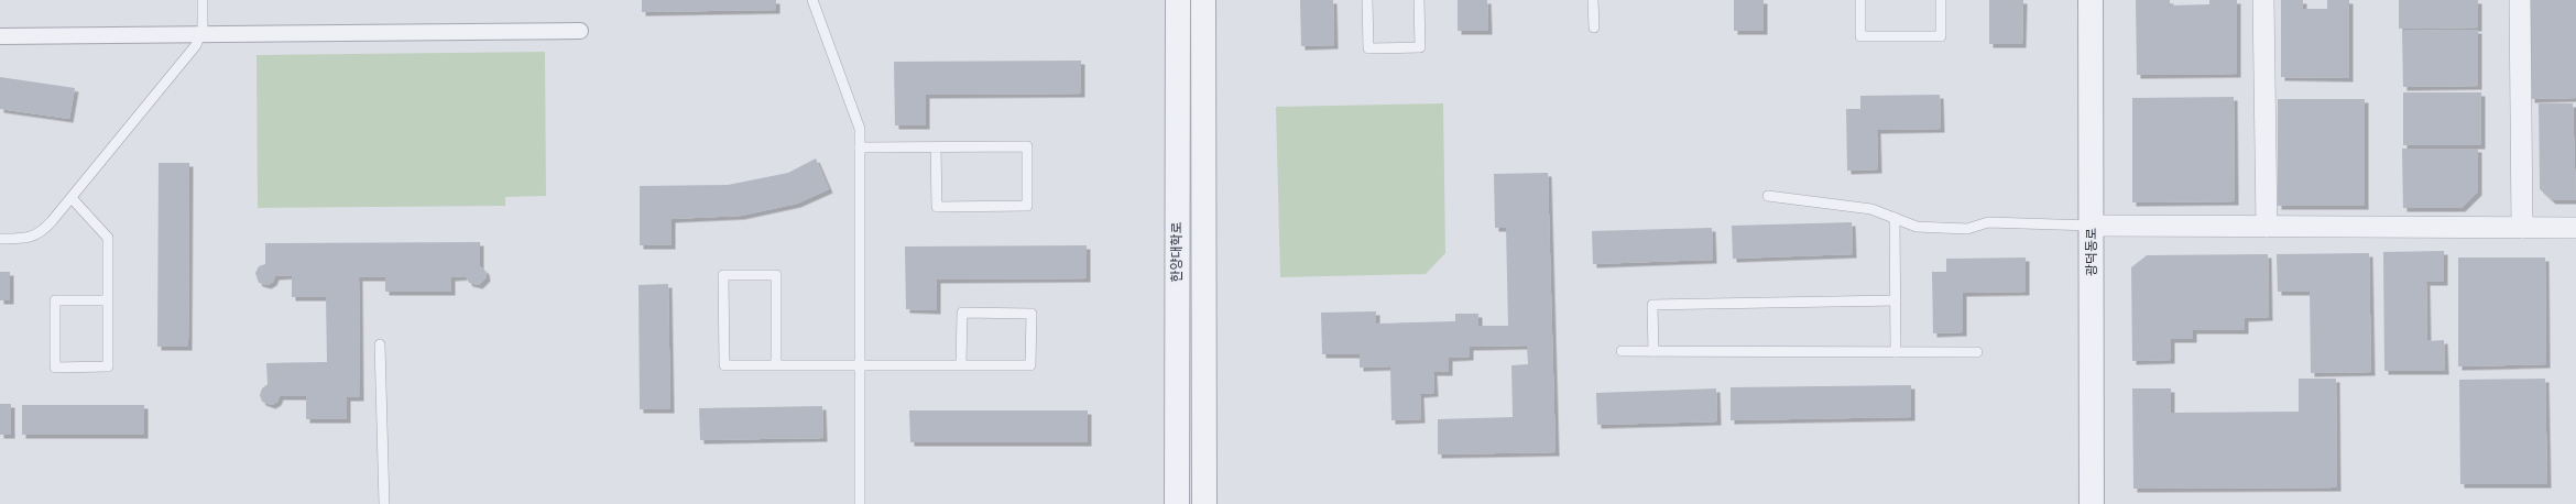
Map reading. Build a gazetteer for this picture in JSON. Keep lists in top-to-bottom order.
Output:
{
  "streets": {
    "street": ["한양대학로", "광덕동로"]
  }
}
